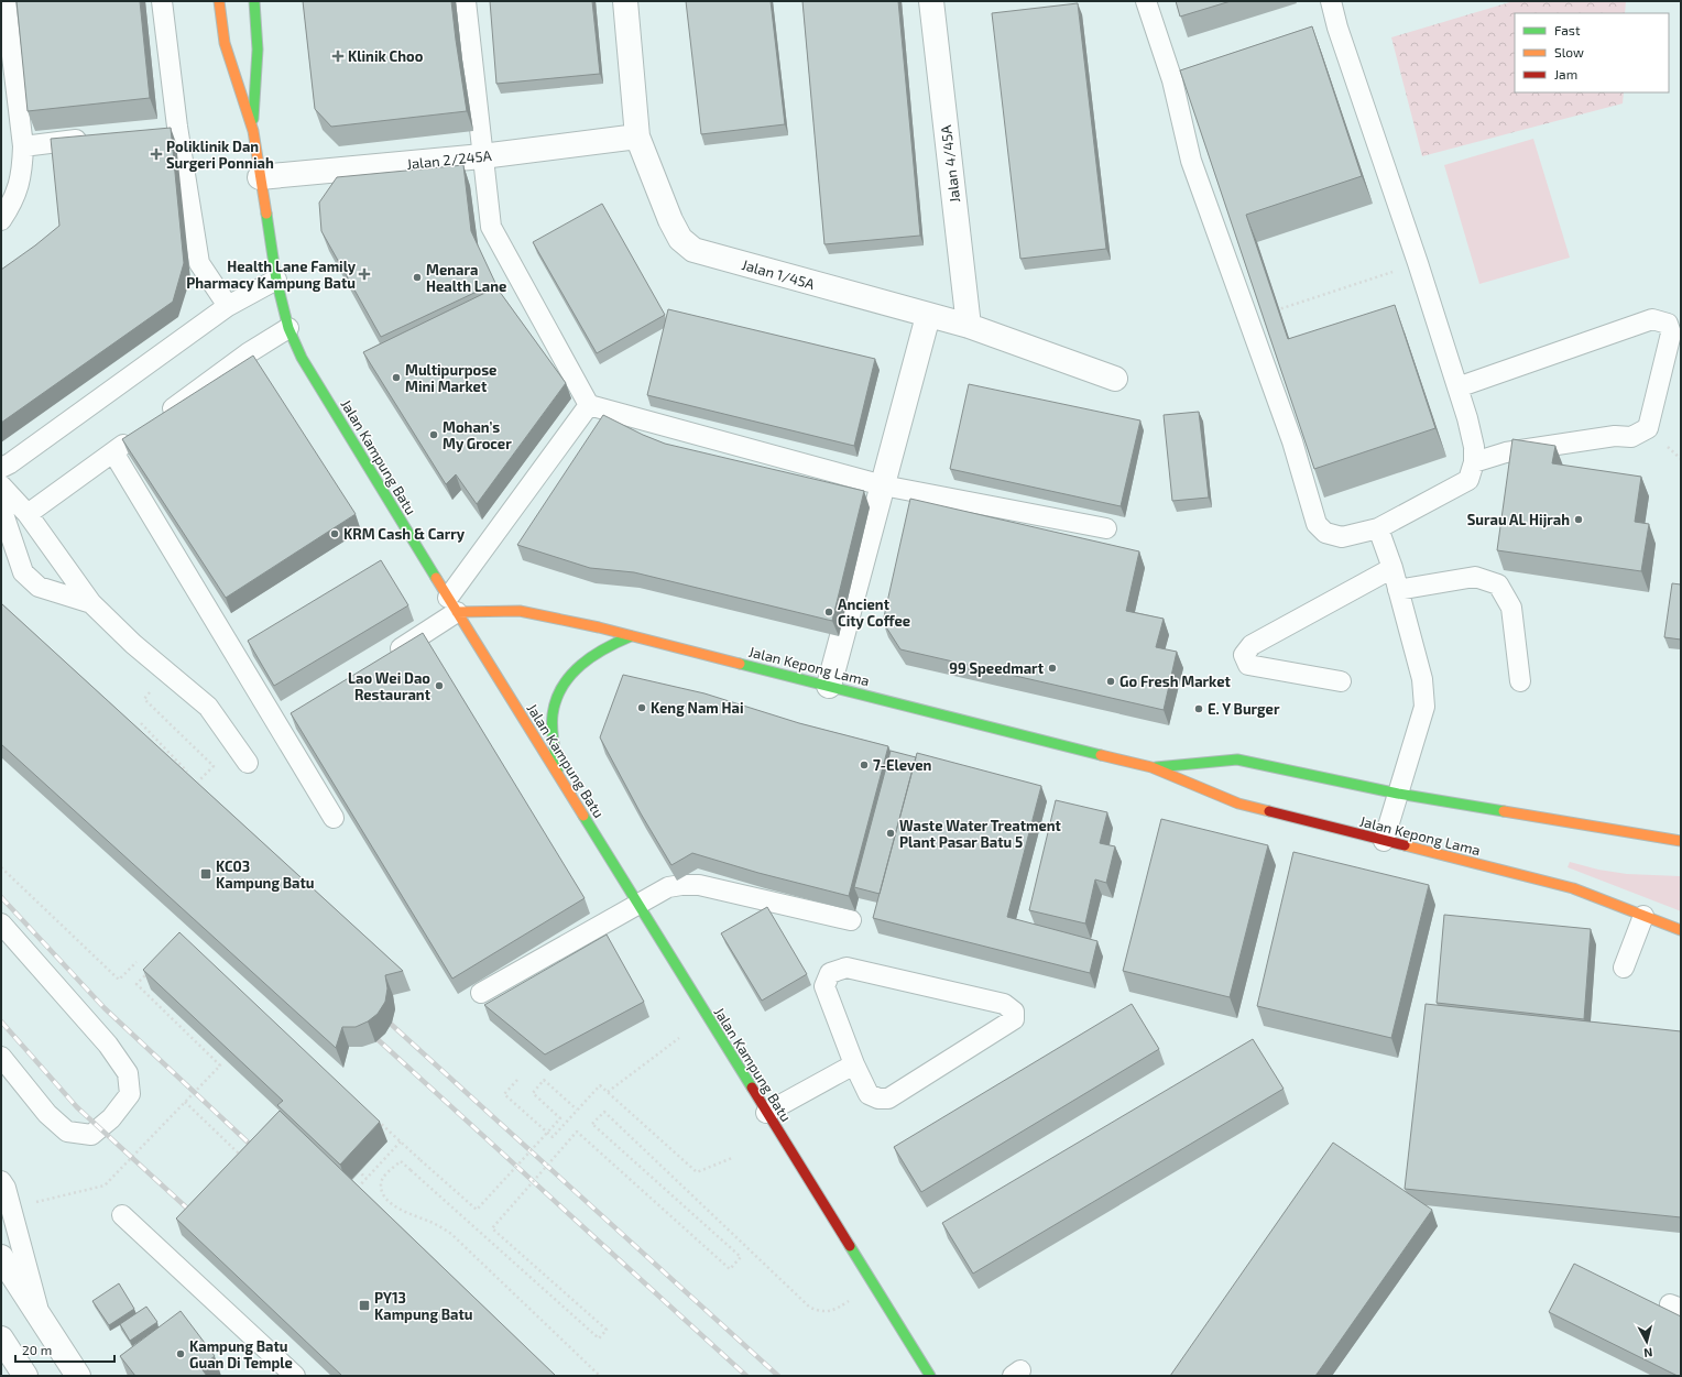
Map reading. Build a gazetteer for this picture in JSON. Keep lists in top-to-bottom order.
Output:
{
  "streets": {
    "street": [
      "Jalan 2/245A",
      "Jalan 4/45A",
      "Jalan 1/45A",
      "Jalan Kampung Batu",
      "Jalan Kepong Lama"
    ]
  },
  "crossings": [
    ["Jalan 2/245A", "Jalan 1/45A"],
    ["Jalan 2/245A", "Jalan Kampung Batu"],
    ["Jalan 4/45A", "Jalan 1/45A"],
    ["Jalan Kampung Batu", "Jalan Kepong Lama"]
  ],
  "places": {
    "health": ["Klinik Choo", "Poliklinik Dan Surgeri Ponniah", "Health Lane Family Pharmacy Kampung Batu"],
    "other": [
      "Menara Health Lane",
      "Multipurpose Mini Market",
      "Mohan’s My Grocer",
      "Surau AL Hijrah",
      "KRM Cash & Carry",
      "Ancient City Coffee",
      "99 Speedmart",
      "Go Fresh Market",
      "Lao Wei Dao Restaurant",
      "Keng Nam Hai",
      "E. Y Burger",
      "7-Eleven",
      "Waste Water Treatment Plant Pasar Batu 5",
      "Kampung Batu Guan Di Temple"
    ],
    "transit": ["KC03 Kampung Batu", "PY13 Kampung Batu"]
  },
  "legend": ["Fast", "Slow", "Jam"],
  "scale_bar": "20 m",
  "north": "bottom"
}
